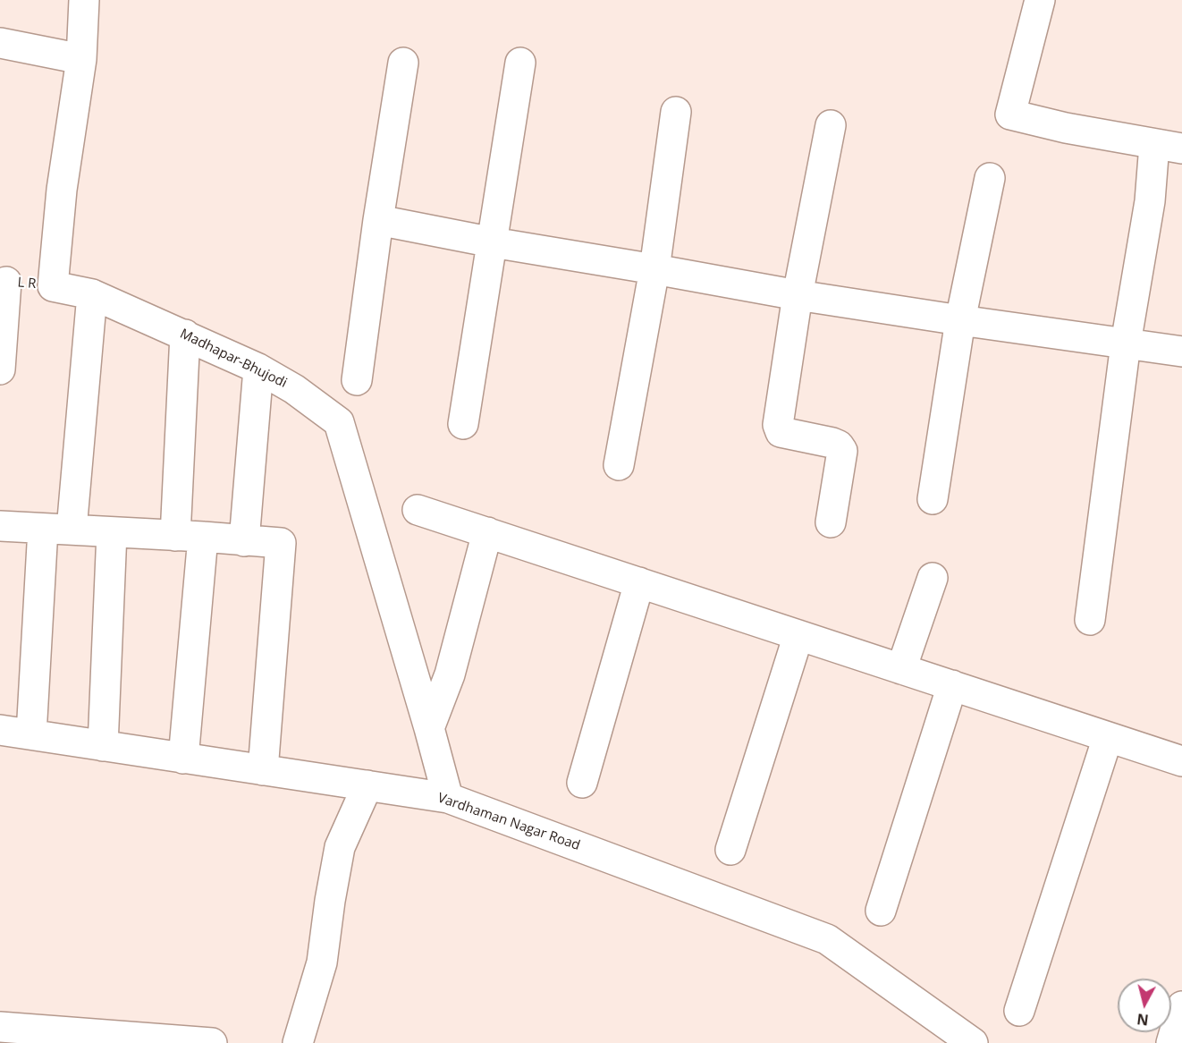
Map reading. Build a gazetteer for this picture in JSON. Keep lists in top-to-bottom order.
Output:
{
  "streets": {
    "street": ["L R", "Madhapar-Bhujodi", "Vardhaman Nagar Road"]
  },
  "crossings": [
    ["L R", "Madhapar-Bhujodi"],
    ["Madhapar-Bhujodi", "Vardhaman Nagar Road"]
  ],
  "north": "bottom"
}
